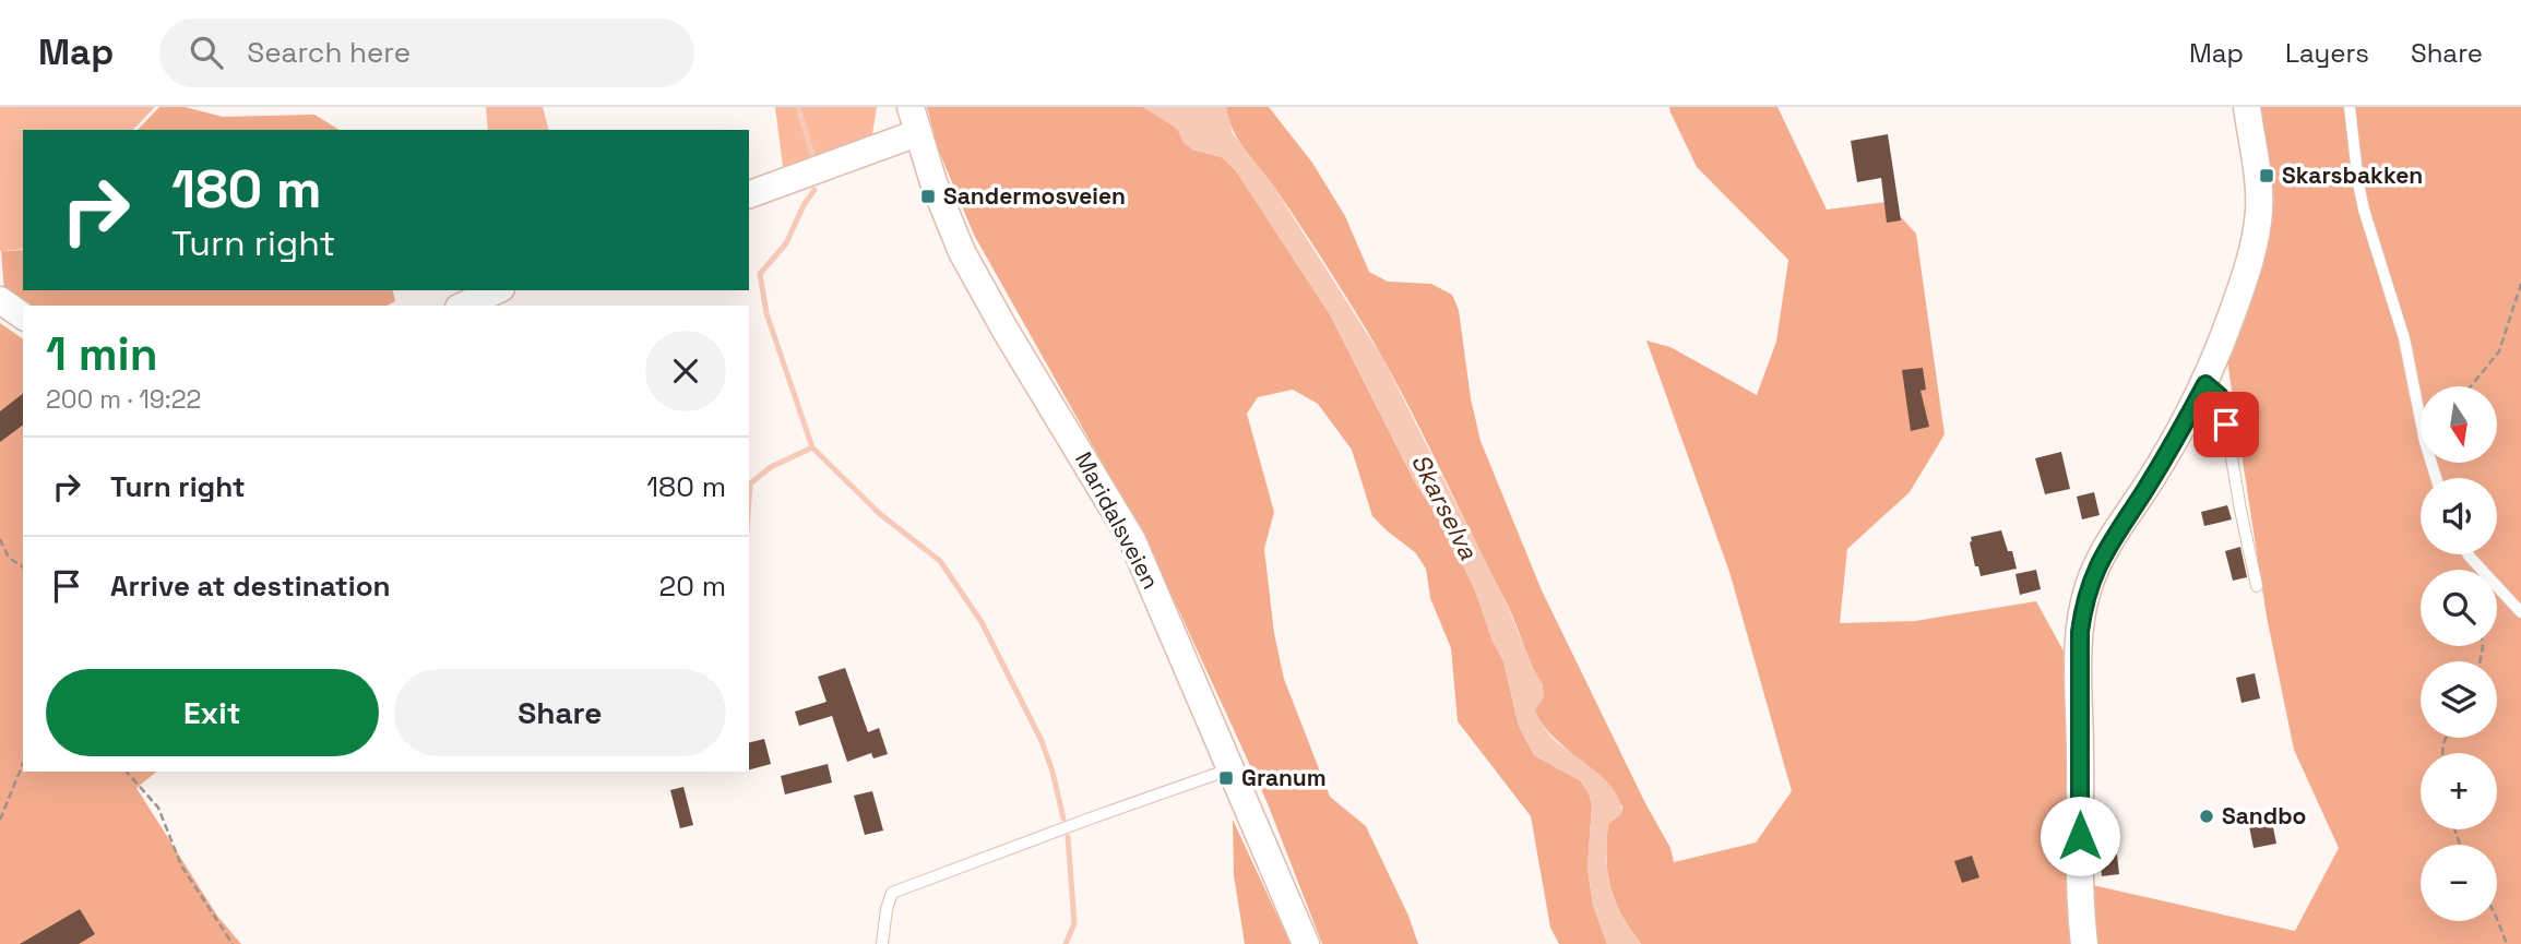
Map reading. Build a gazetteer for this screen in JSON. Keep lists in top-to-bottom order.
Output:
{
  "streets": {
    "street": ["Maridalsveien"]
  },
  "water": ["Skarselva"],
  "places": {
    "transit": ["Skarsbakken", "Sandermosveien", "Granum"],
    "other": ["Sandbo"]
  },
  "north": "bottom",
  "page": {
    "header": "Map",
    "search": "Search here",
    "nav": ["Map", "Layers", "Share"],
    "turn": ["180 m", "Turn right"],
    "heading": ["1 min", "200 m · 19:22"],
    "map_buttons": ["+", "−"],
    "list": [
      {
        "name": "Turn right",
        "value": "180 m"
      },
      {
        "name": "Arrive at destination",
        "value": "20 m"
      }
    ],
    "buttons": ["Exit", "Share"]
  }
}
